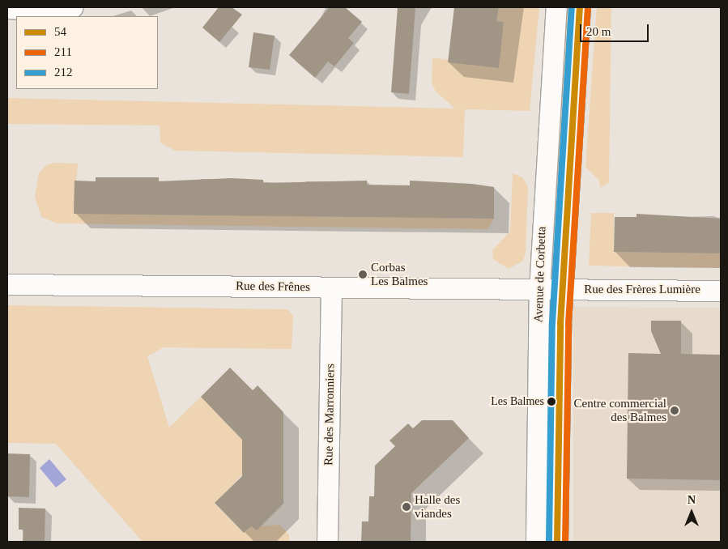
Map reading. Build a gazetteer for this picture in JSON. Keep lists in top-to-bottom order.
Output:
{
  "streets": {
    "street": [
      "Avenue de Corbetta",
      "Rue des Frênes",
      "Rue des Frères Lumière",
      "Rue des Marronniers"
    ]
  },
  "crossings": [
    ["Avenue de Corbetta", "Rue des Frênes"],
    ["Avenue de Corbetta", "Rue des Frères Lumière"],
    ["Rue des Frênes", "Rue des Frères Lumière"],
    ["Rue des Frênes", "Rue des Marronniers"]
  ],
  "places": [
    "Corbas Les Balmes",
    "Les Balmes",
    "Centre commercial des Balmes",
    "Halle des viandes"
  ],
  "lines": ["transit line 54", "transit line 212", "transit line 211"],
  "legend": ["54", "211", "212"],
  "scale_bar": "20 m",
  "north": "top"
}
